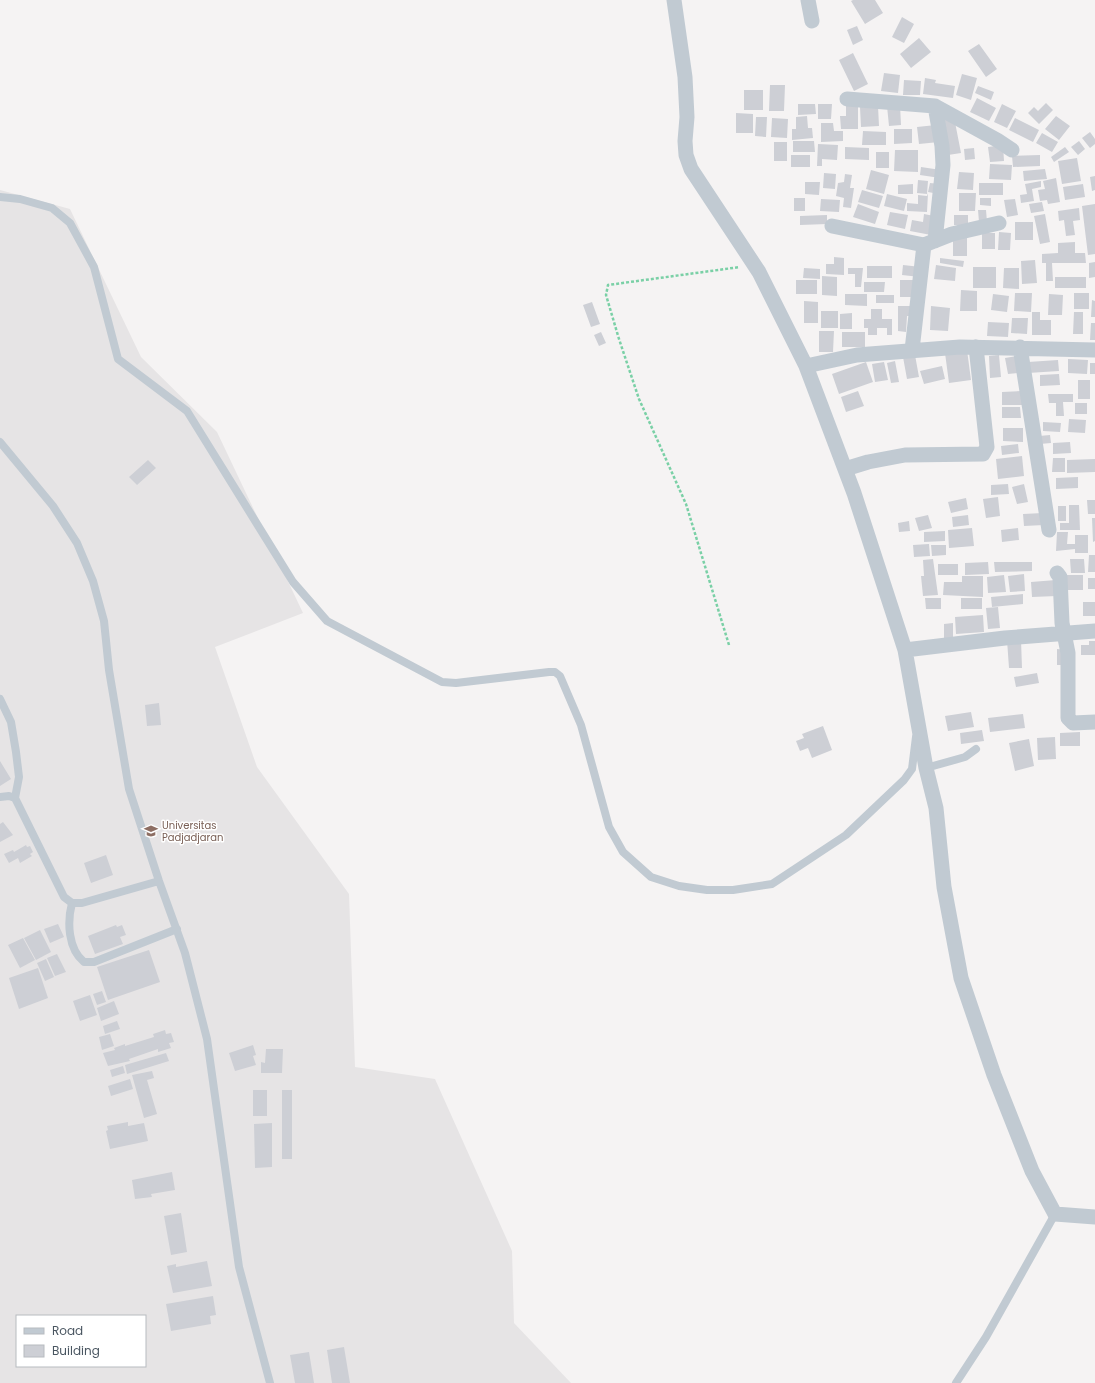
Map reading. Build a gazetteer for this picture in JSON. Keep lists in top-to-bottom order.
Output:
{
  "places": {
    "school or university": ["Universitas Padjadjaran"]
  },
  "legend": ["Road", "Building"]
}
